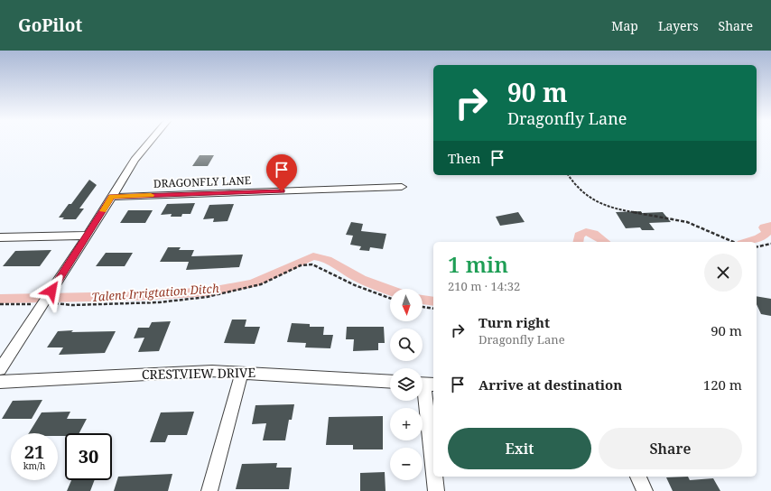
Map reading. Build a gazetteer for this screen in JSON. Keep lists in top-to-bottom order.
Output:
{
  "streets": {
    "street": ["DRAGONFLY LANE", "CRESTVIEW DRIVE"]
  },
  "water": ["Talent Irrigtation Ditch"],
  "north": "bottom",
  "page": {
    "header": "GoPilot",
    "nav": ["Map", "Layers", "Share"],
    "turn": ["90 m", "Dragonfly Lane"],
    "then": "Then",
    "heading": ["1 min", "210 m · 14:32"],
    "map_buttons": ["+", "−"],
    "list": [
      {
        "name": "Turn right",
        "note": "Dragonfly Lane",
        "value": "90 m"
      },
      {
        "name": "Arrive at destination",
        "value": "120 m"
      }
    ],
    "buttons": ["Exit", "Share"],
    "speed": "21 km/h",
    "limit": "30"
  }
}
